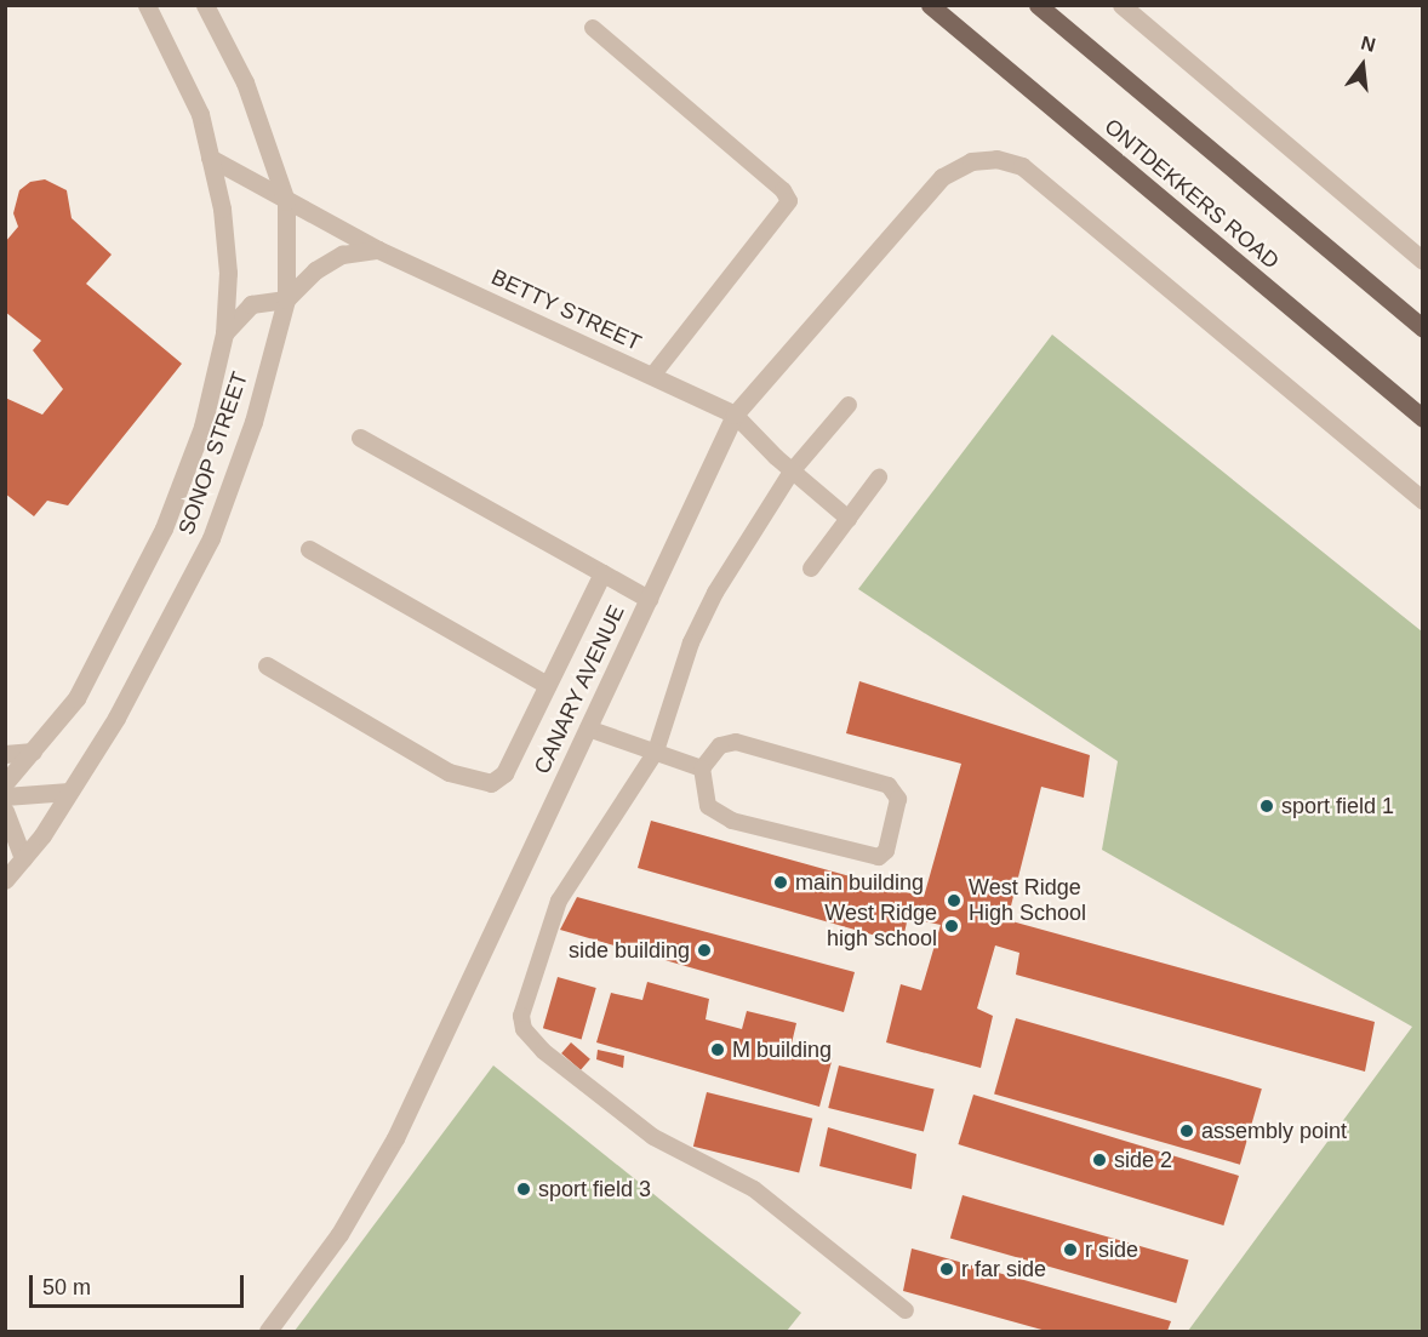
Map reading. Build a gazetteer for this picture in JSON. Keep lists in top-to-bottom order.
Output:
{
  "streets": {
    "main road": ["ONTDEKKERS ROAD"],
    "street": ["BETTY STREET", "SONOP STREET", "CANARY AVENUE"]
  },
  "crossings": [
    ["BETTY STREET", "SONOP STREET"],
    ["BETTY STREET", "CANARY AVENUE"]
  ],
  "places": [
    "sport field 1",
    "main building",
    "West Ridge High School",
    "West Ridge high school",
    "side building",
    "M building",
    "assembly point",
    "side 2",
    "sport field 3",
    "r side",
    "r far side"
  ],
  "scale_bar": "50 m",
  "north": "top"
}
